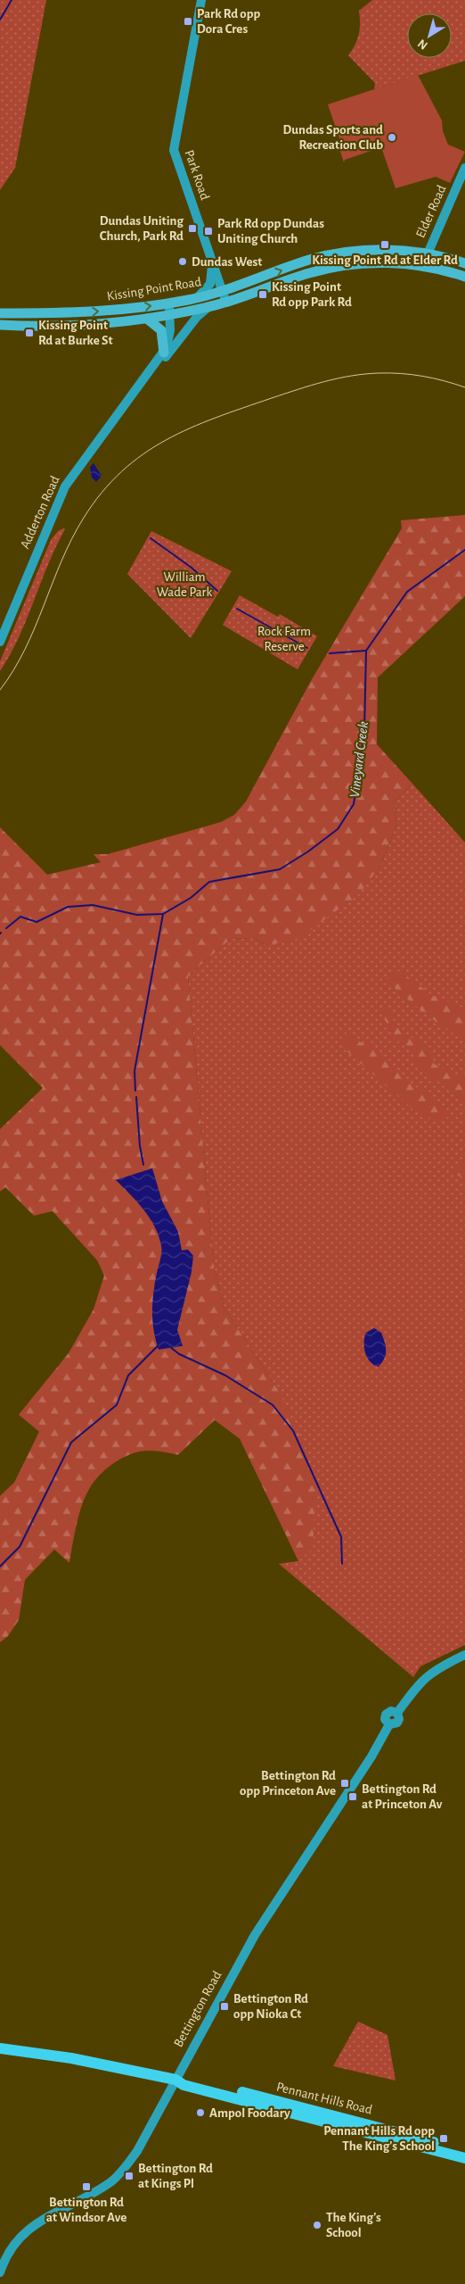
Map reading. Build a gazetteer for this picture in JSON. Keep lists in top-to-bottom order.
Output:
{
  "streets": {
    "highway": ["Pennant Hills Road"],
    "main road": [
      "Park Road",
      "Elder Road",
      "Kissing Point Road",
      "Adderton Road",
      "Bettington Road"
    ]
  },
  "crossings": [
    ["Park Road", "Kissing Point Road"],
    ["Elder Road", "Kissing Point Road"],
    ["Kissing Point Road", "Adderton Road"],
    ["Bettington Road", "Pennant Hills Road"]
  ],
  "water": ["Vineyard Creek"],
  "parks": ["William Wade Park", "Rock Farm Reserve"],
  "places": {
    "transit": [
      "Park Rd opp Dora Cres",
      "Dundas Uniting Church, Park Rd",
      "Park Rd opp Dundas Uniting Church",
      "Kissing Point Rd at Elder Rd",
      "Kissing Point Rd opp Park Rd",
      "Kissing Point Rd at Burke St",
      "Bettington Rd opp Princeton Ave",
      "Bettington Rd at Princeton Av",
      "Bettington Rd opp Nioka Ct",
      "Pennant Hills Rd opp The King's School",
      "Bettington Rd at Kings Pl",
      "Bettington Rd at Windsor Ave"
    ],
    "other": [
      "Dundas Sports and Recreation Club",
      "Dundas West",
      "Ampol Foodary",
      "The King's School"
    ]
  },
  "north": "bottom left"
}
